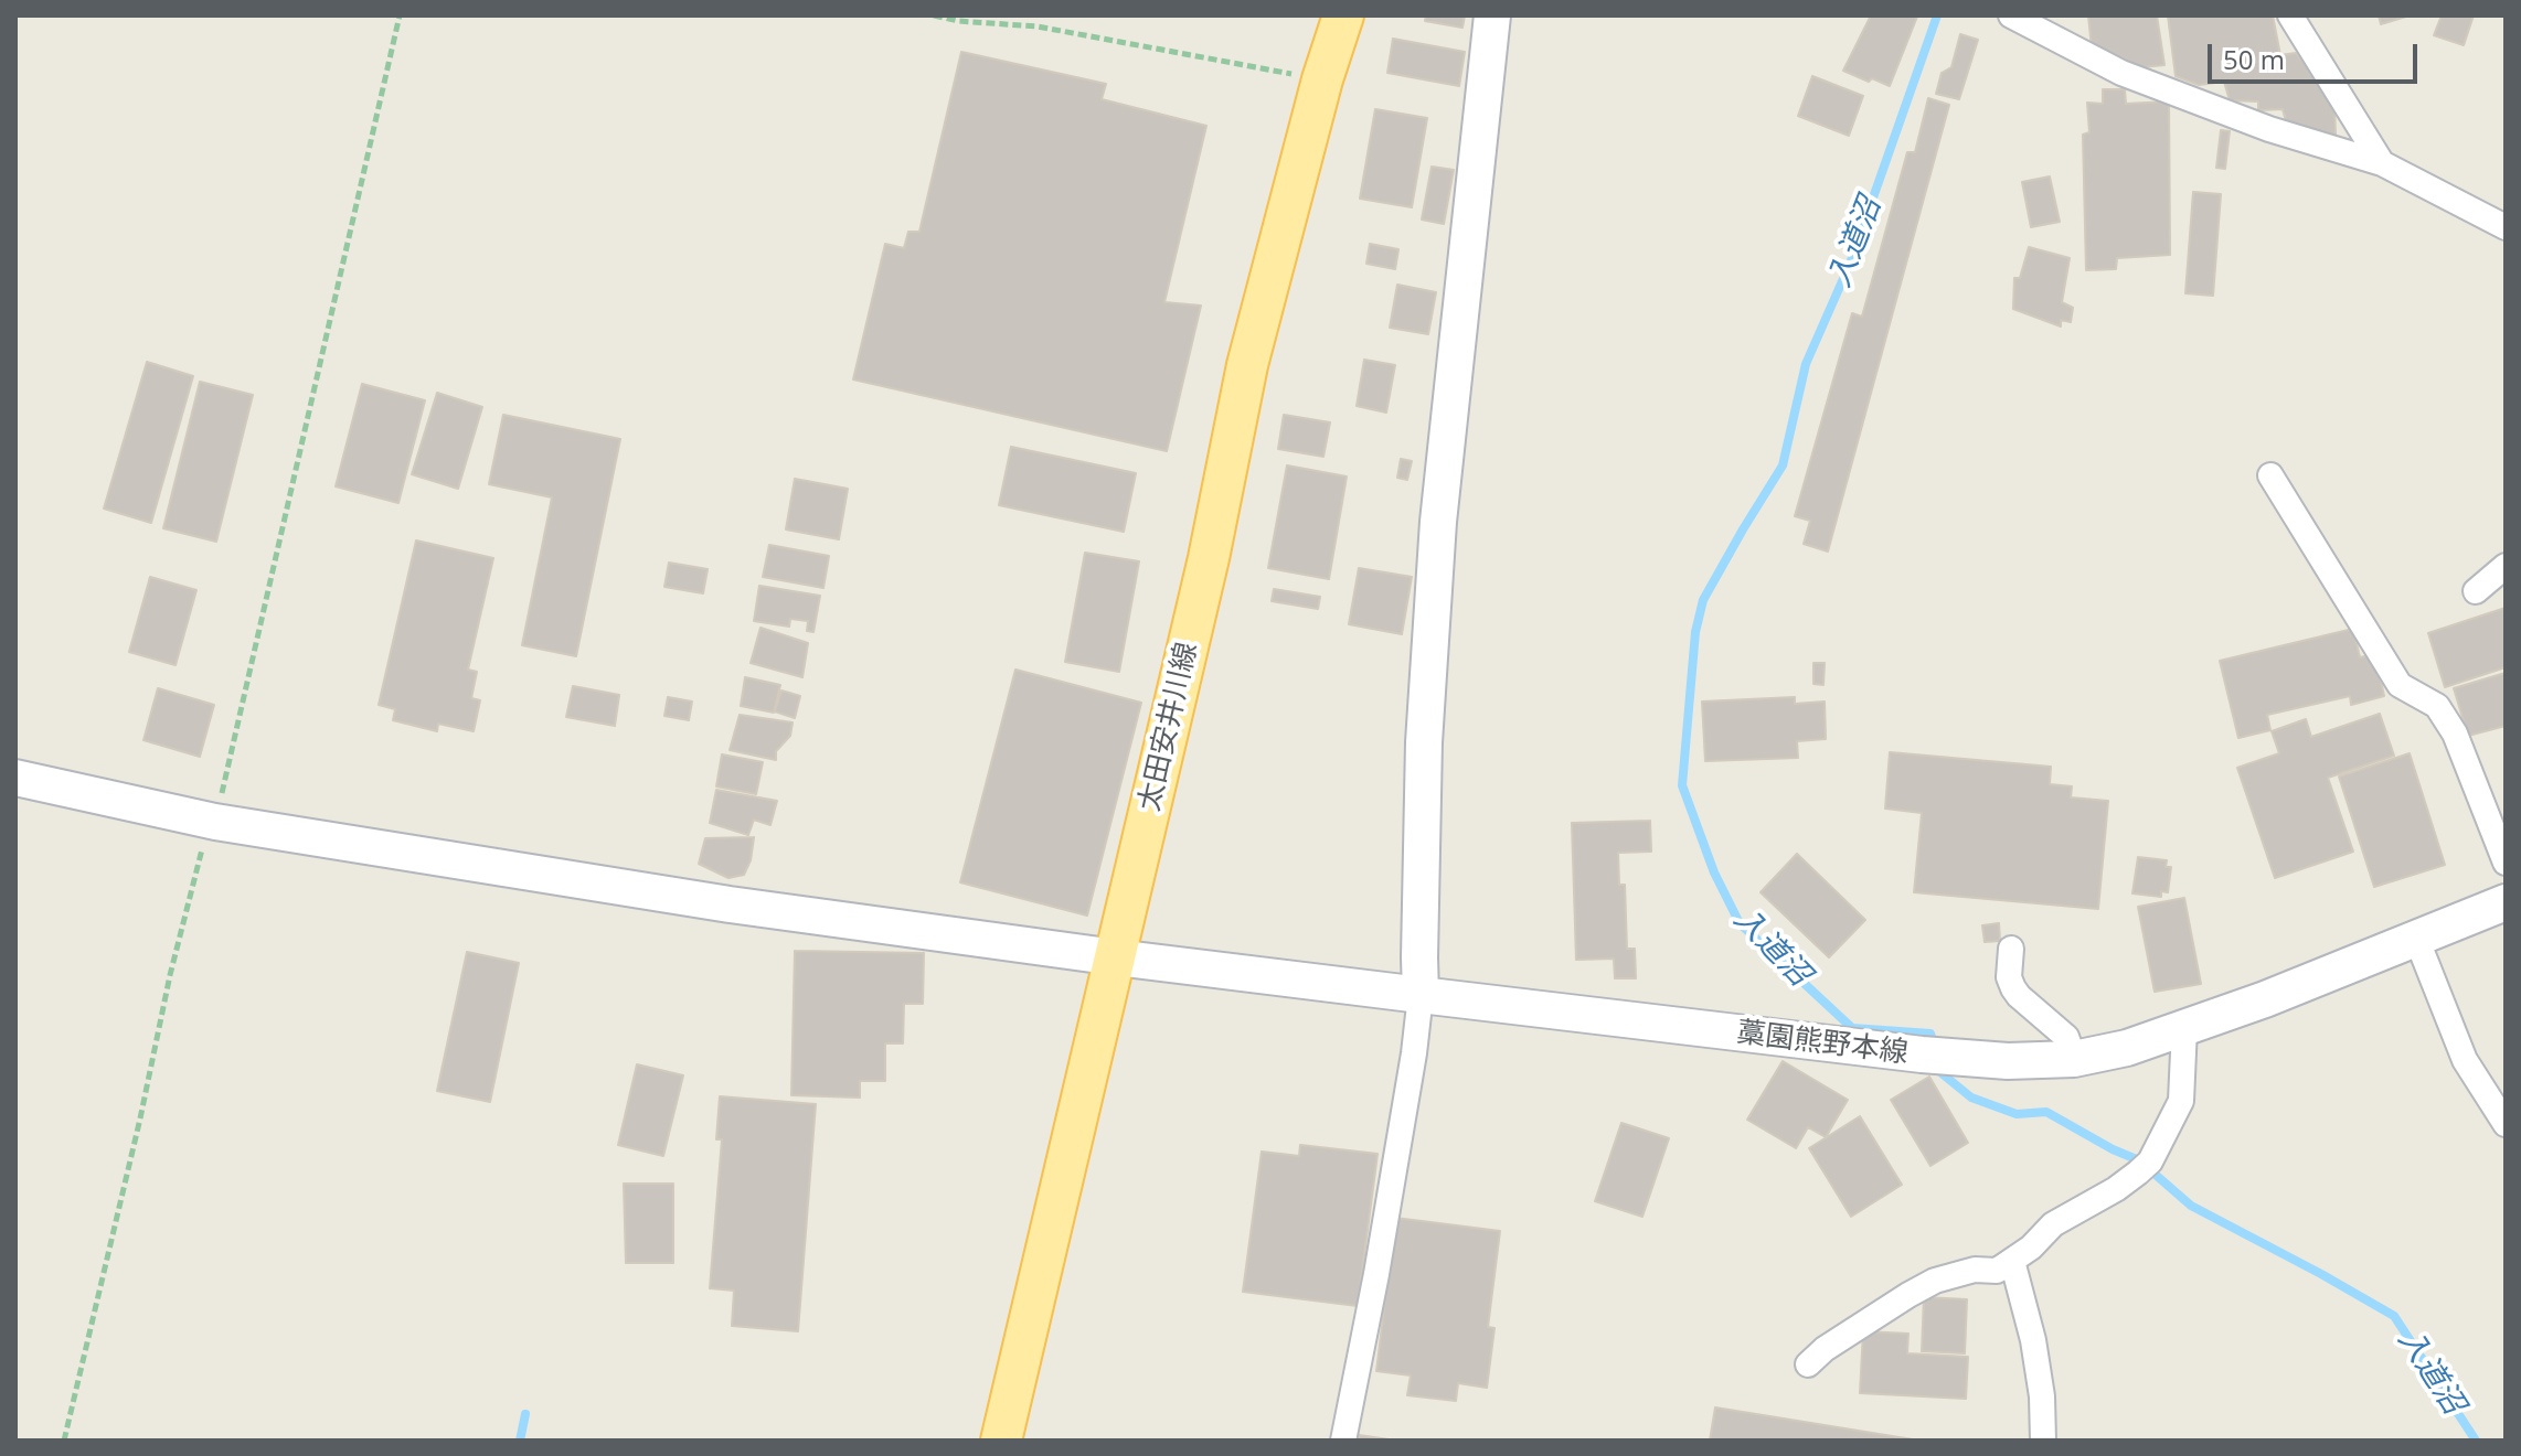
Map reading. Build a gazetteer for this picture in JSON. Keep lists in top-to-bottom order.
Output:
{
  "streets": {
    "main road": ["太田安井川線"],
    "street": ["藁園熊野本線"]
  },
  "crossings": [
    ["太田安井川線", "藁園熊野本線"]
  ],
  "water": ["入道沼"],
  "scale_bar": "50 m"
}
